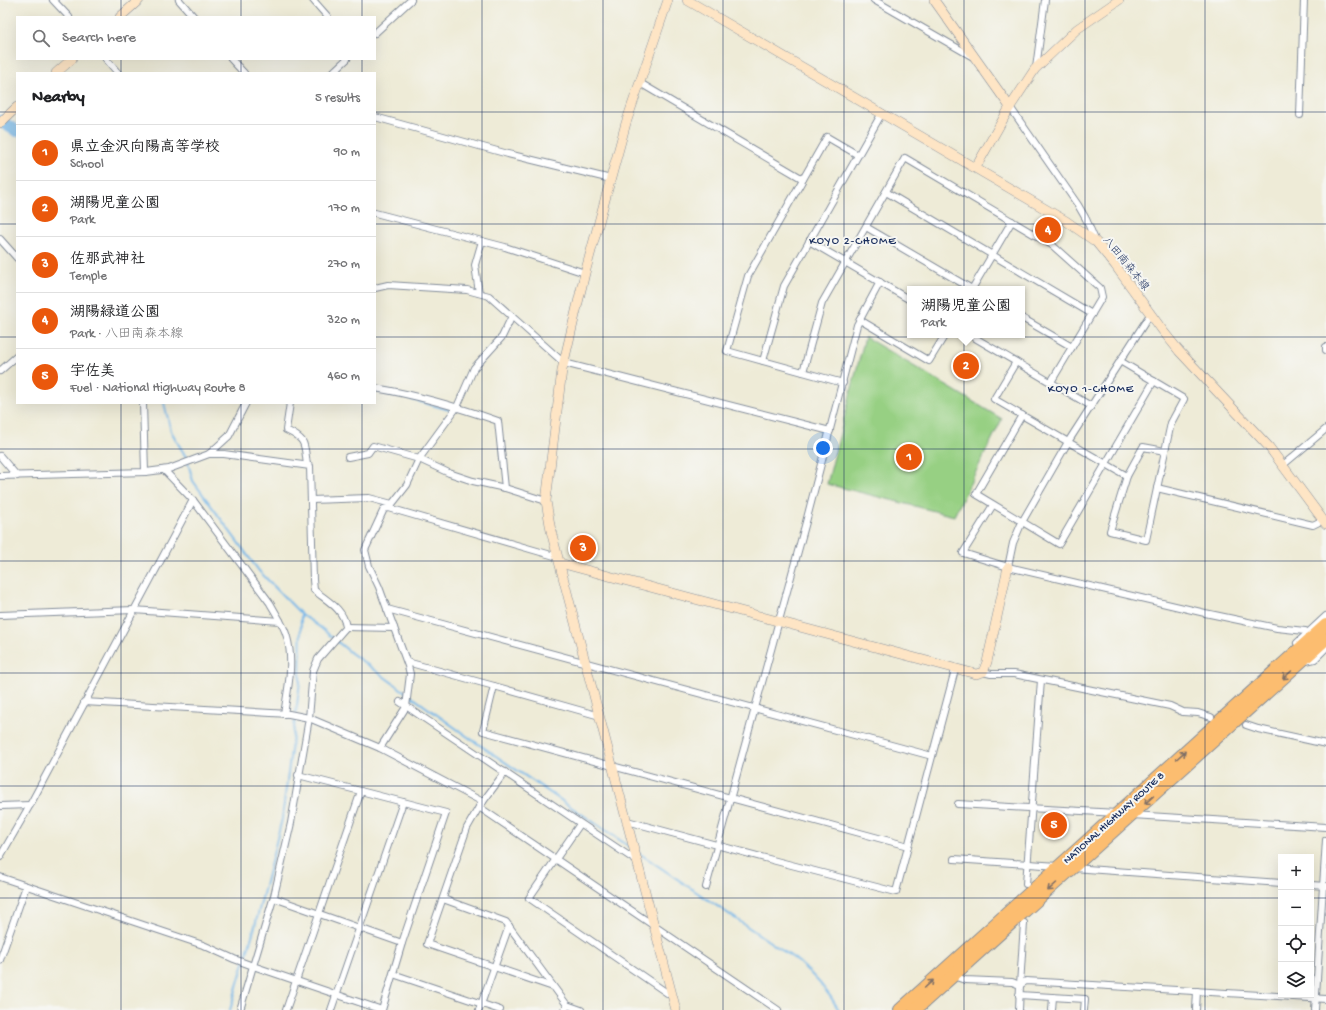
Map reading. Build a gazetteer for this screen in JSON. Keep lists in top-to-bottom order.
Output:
{
  "streets": {
    "highway": ["NATIONAL HIGHWAY ROUTE 8"],
    "street": ["八田南森本線"]
  },
  "districts": ["KOYO 2-CHOME", "KOYO 1-CHOME"],
  "page": {
    "search": "Search here",
    "heading": ["Nearby", "5 results"],
    "list": [
      {
        "mark": "1",
        "name": "県立金沢向陽高等学校",
        "note": "School",
        "value": "90 m"
      },
      {
        "mark": "2",
        "name": "湖陽児童公園",
        "note": "Park",
        "value": "170 m"
      },
      {
        "mark": "3",
        "name": "佐那武神社",
        "note": "Temple",
        "value": "270 m"
      },
      {
        "mark": "4",
        "name": "湖陽緑道公園",
        "note": "Park · 八田南森本線",
        "value": "320 m"
      },
      {
        "mark": "5",
        "name": "宇佐美",
        "note": "Fuel · National Highway Route 8",
        "value": "460 m"
      }
    ],
    "pins": [
      "4",
      "2",
      "1",
      "3",
      "5"
    ],
    "popup": ["湖陽児童公園", "Park"],
    "map_buttons": ["+", "−"]
  }
}
